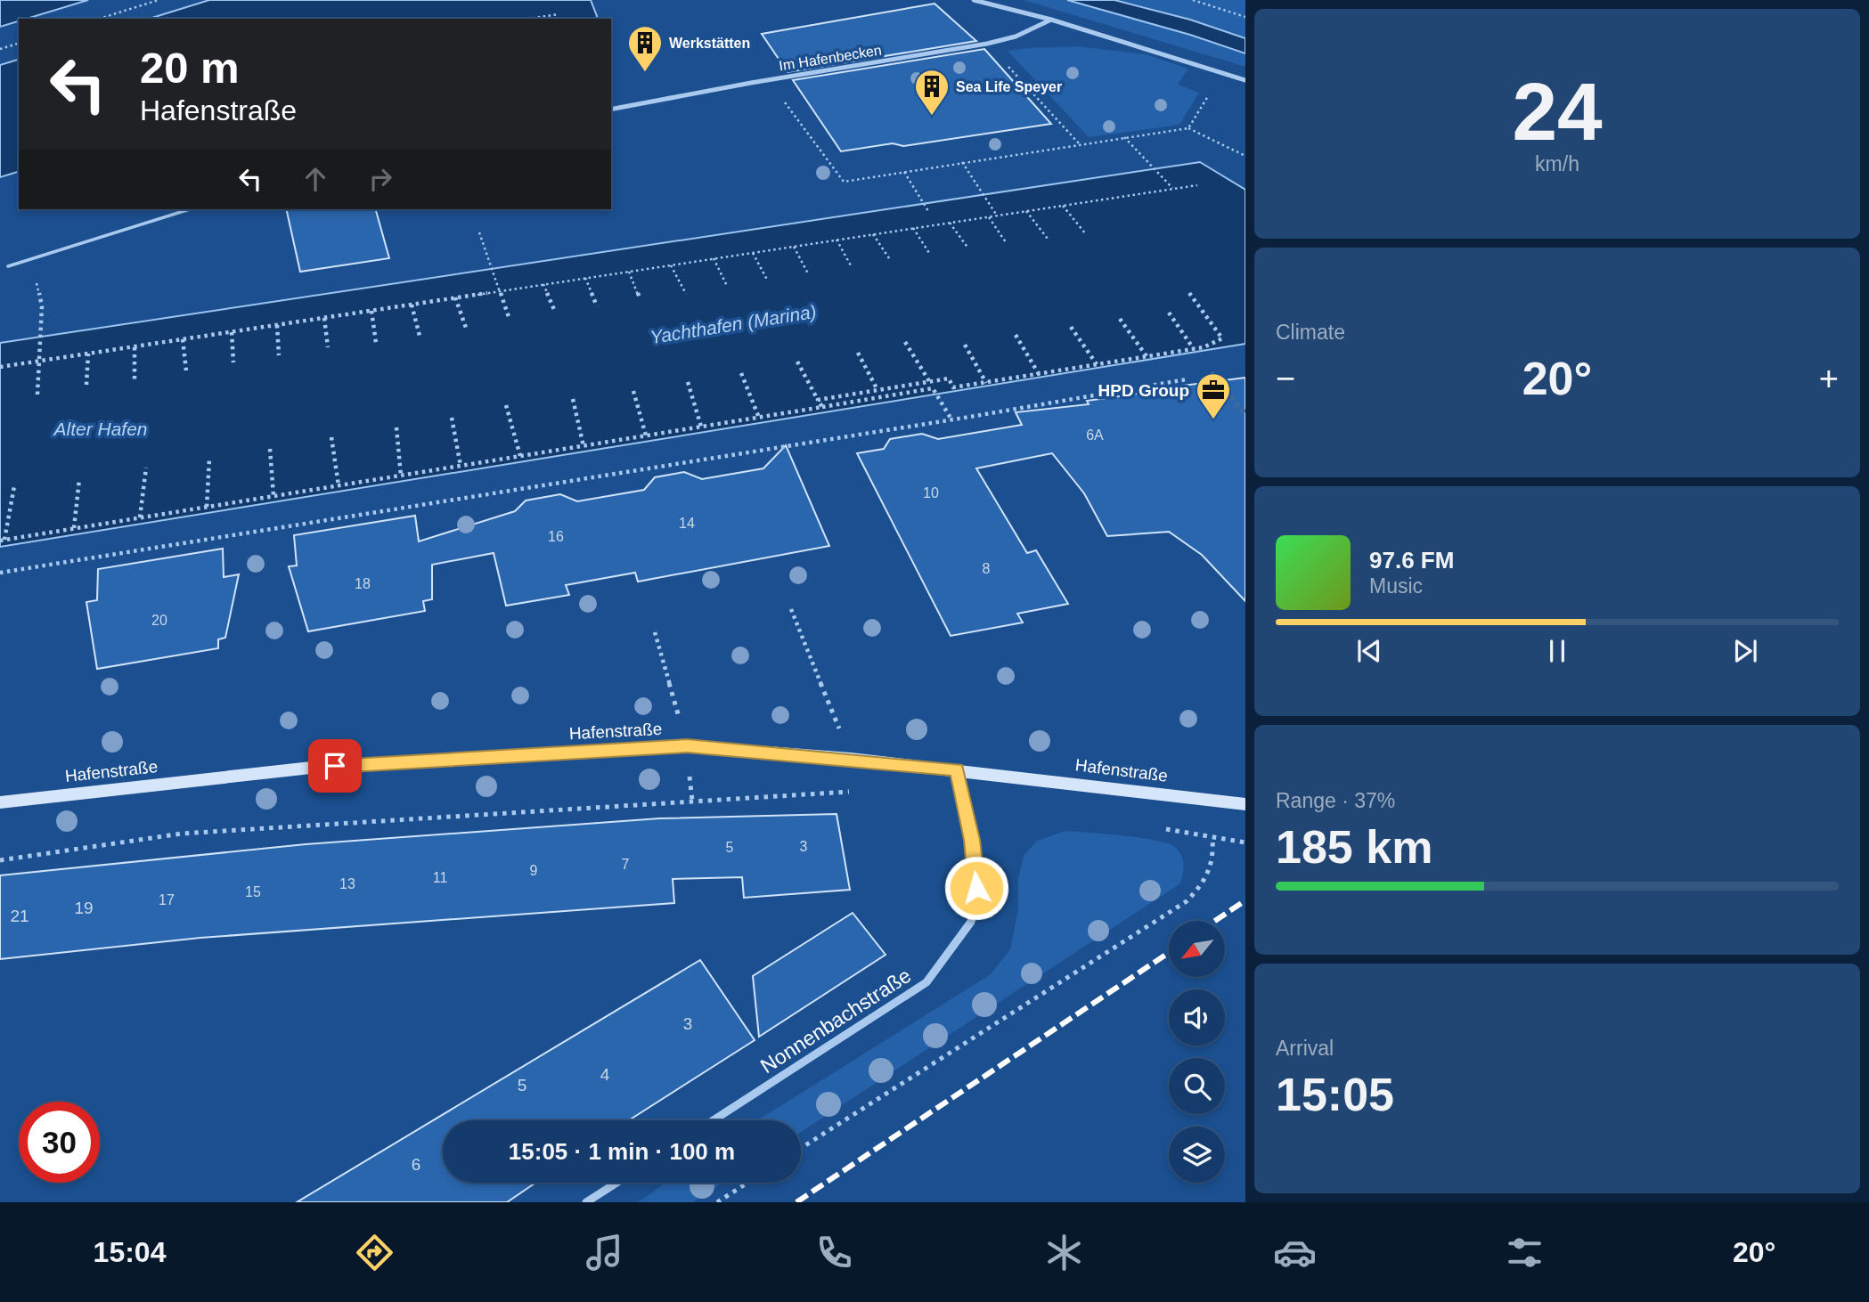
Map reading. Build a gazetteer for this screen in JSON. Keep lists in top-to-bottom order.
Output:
{
  "streets": {
    "street": ["Im Hafenbecken", "Hafenstraße", "Nonnenbachstraße"]
  },
  "crossings": [
    ["Hafenstraße", "Nonnenbachstraße"]
  ],
  "water": ["Yachthafen (Marina)", "Alter Hafen"],
  "places": {
    "building": ["Werkstätten", "Sea Life Speyer"],
    "office": ["HPD Group"]
  },
  "house_numbers": [
    "6A",
    "10",
    "14",
    "16",
    "8",
    "18",
    "20",
    "3",
    "5",
    "7",
    "9",
    "11",
    "13",
    "15",
    "17",
    "19",
    "21",
    "3",
    "4",
    "5",
    "6"
  ],
  "north": "bottom left",
  "page": {
    "tile": [
      ["24", "km/h"],
      "Climate",
      ["Range · 37%", "185 km"],
      ["Arrival", "15:05"]
    ],
    "turn": ["20 m", "Hafenstraße"],
    "heat": ["−", "20°", "+"],
    "song": ["97.6 FM", "Music"],
    "limit": "30",
    "trip": "15:05 · 1 min · 100 m",
    "tabs": ["15:04", "20°"]
  }
}
